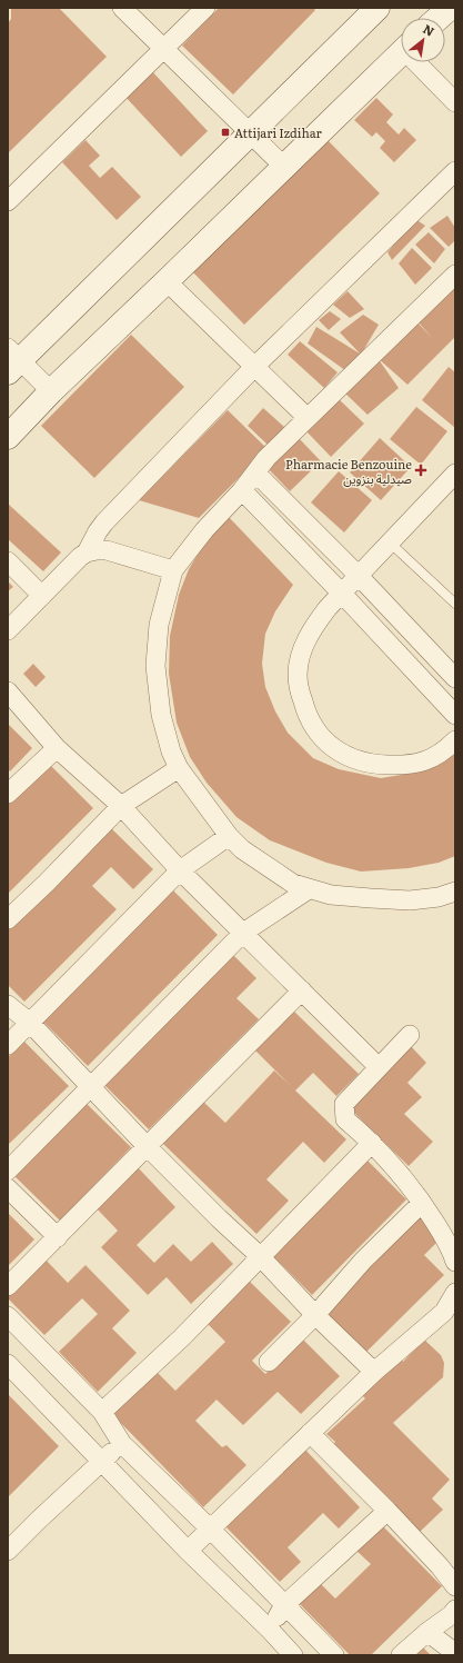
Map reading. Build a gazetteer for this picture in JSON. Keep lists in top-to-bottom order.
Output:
{
  "places": {
    "transit": ["Attijari Izdihar"],
    "health": ["Pharmacie Benzouine صيدلية بنزوين"]
  },
  "north": "top right"
}
